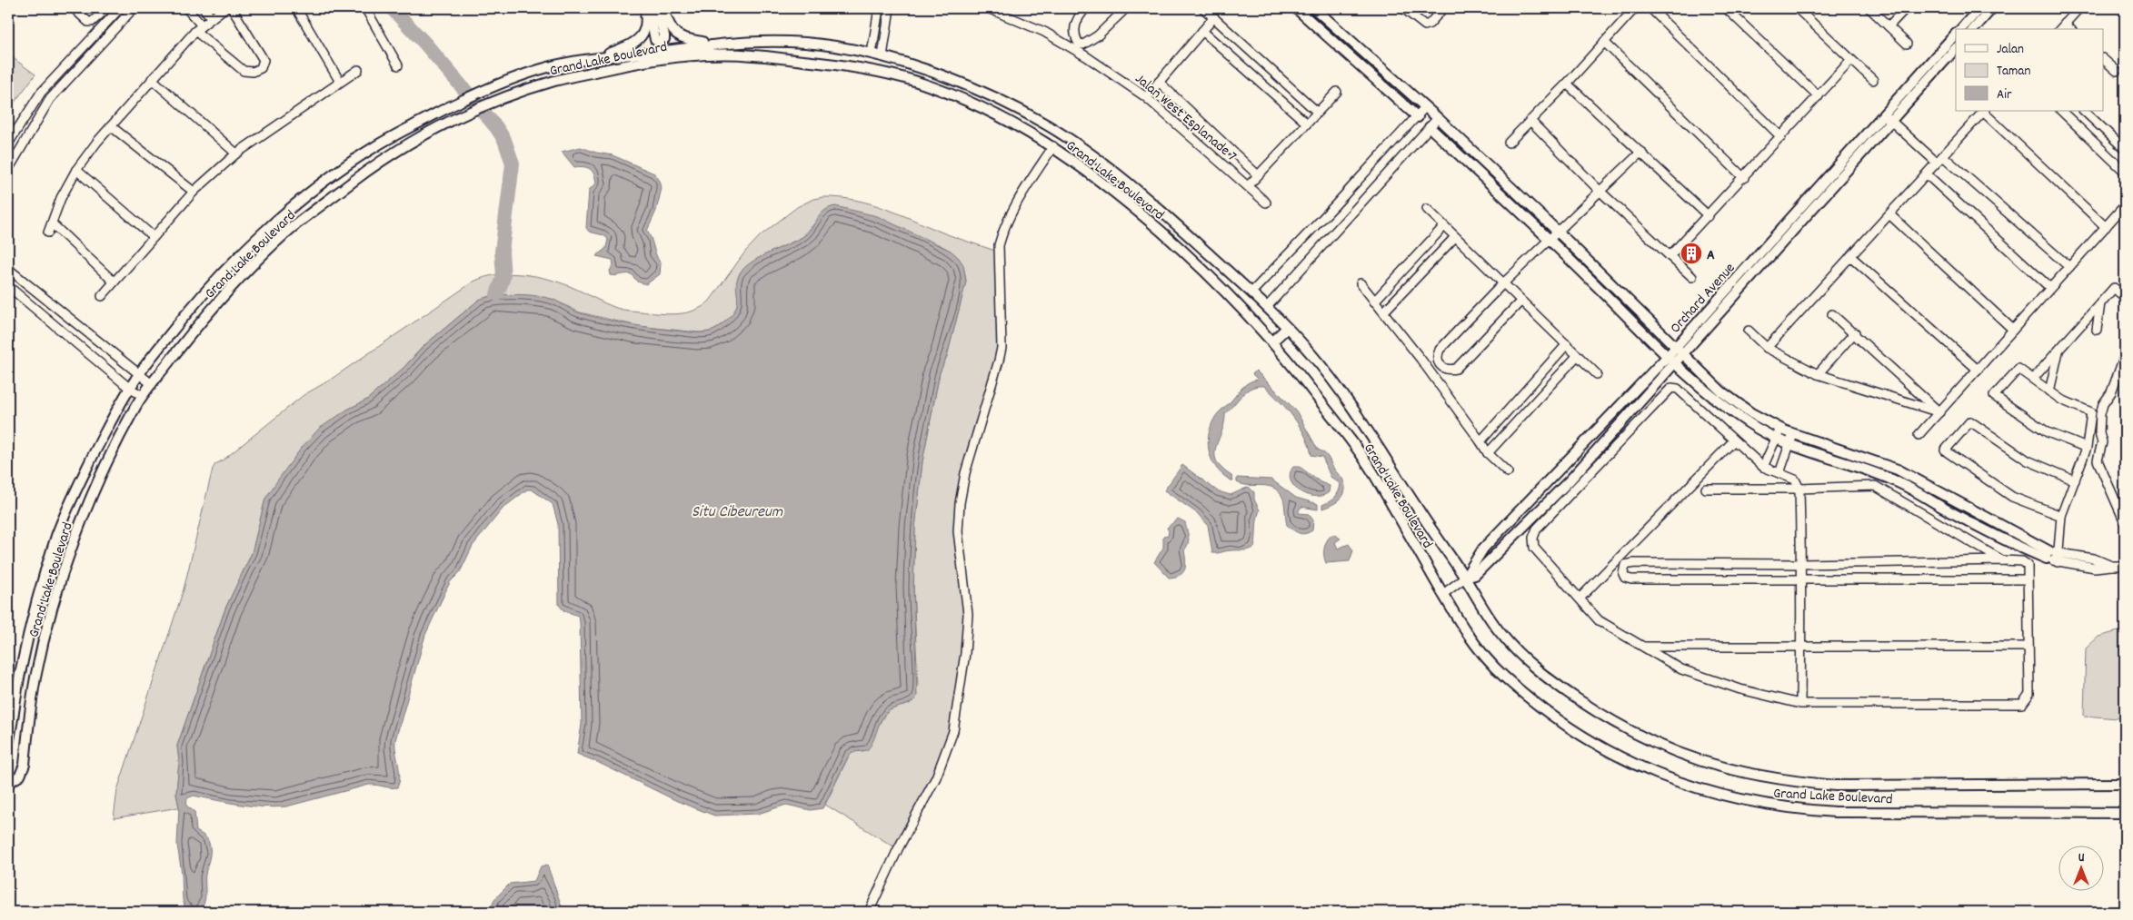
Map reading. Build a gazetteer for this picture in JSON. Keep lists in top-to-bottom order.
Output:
{
  "streets": {
    "street": ["Grand Lake Boulevard", "Jalan West Esplanade 7", "Orchard Avenue"]
  },
  "crossings": [
    ["Grand Lake Boulevard", "Orchard Avenue"]
  ],
  "water": ["Situ Cibeureum"],
  "places": {
    "building": ["A"]
  },
  "legend": ["Jalan", "Taman", "Air"],
  "north": "top"
}
